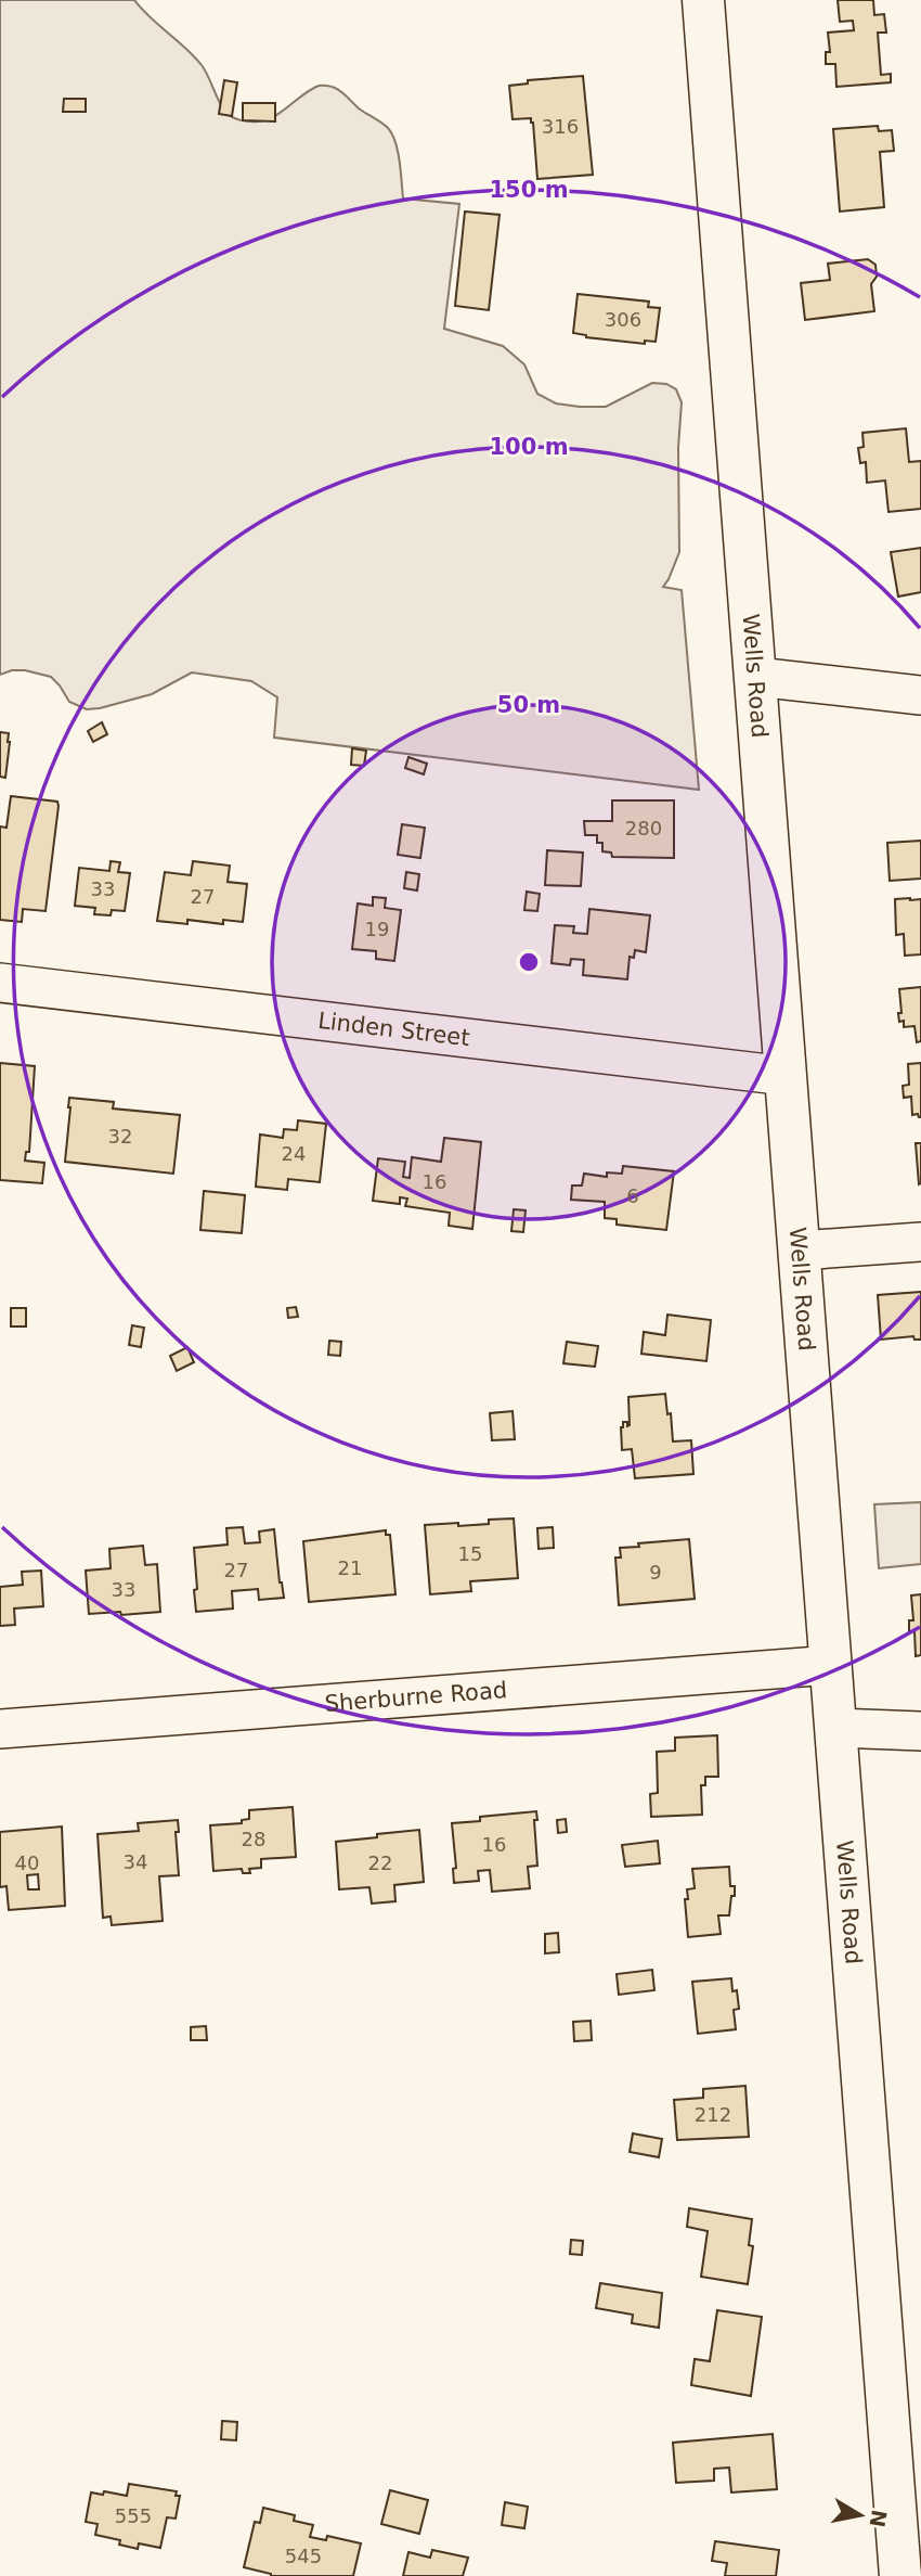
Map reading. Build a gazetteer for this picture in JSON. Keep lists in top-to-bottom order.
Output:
{
  "streets": {
    "main road": ["Wells Road"],
    "street": ["Linden Street", "Sherburne Road"]
  },
  "crossings": [
    ["Wells Road", "Linden Street"],
    ["Wells Road", "Sherburne Road"]
  ],
  "house_numbers": [
    "316",
    "306",
    "280",
    "33",
    "27",
    "19",
    "32",
    "24",
    "16",
    "6",
    "15",
    "21",
    "27",
    "9",
    "33",
    "28",
    "16",
    "34",
    "40",
    "22",
    "212",
    "555",
    "545"
  ],
  "north": "right",
  "rings": ["150 m", "100 m", "50 m"]
}
